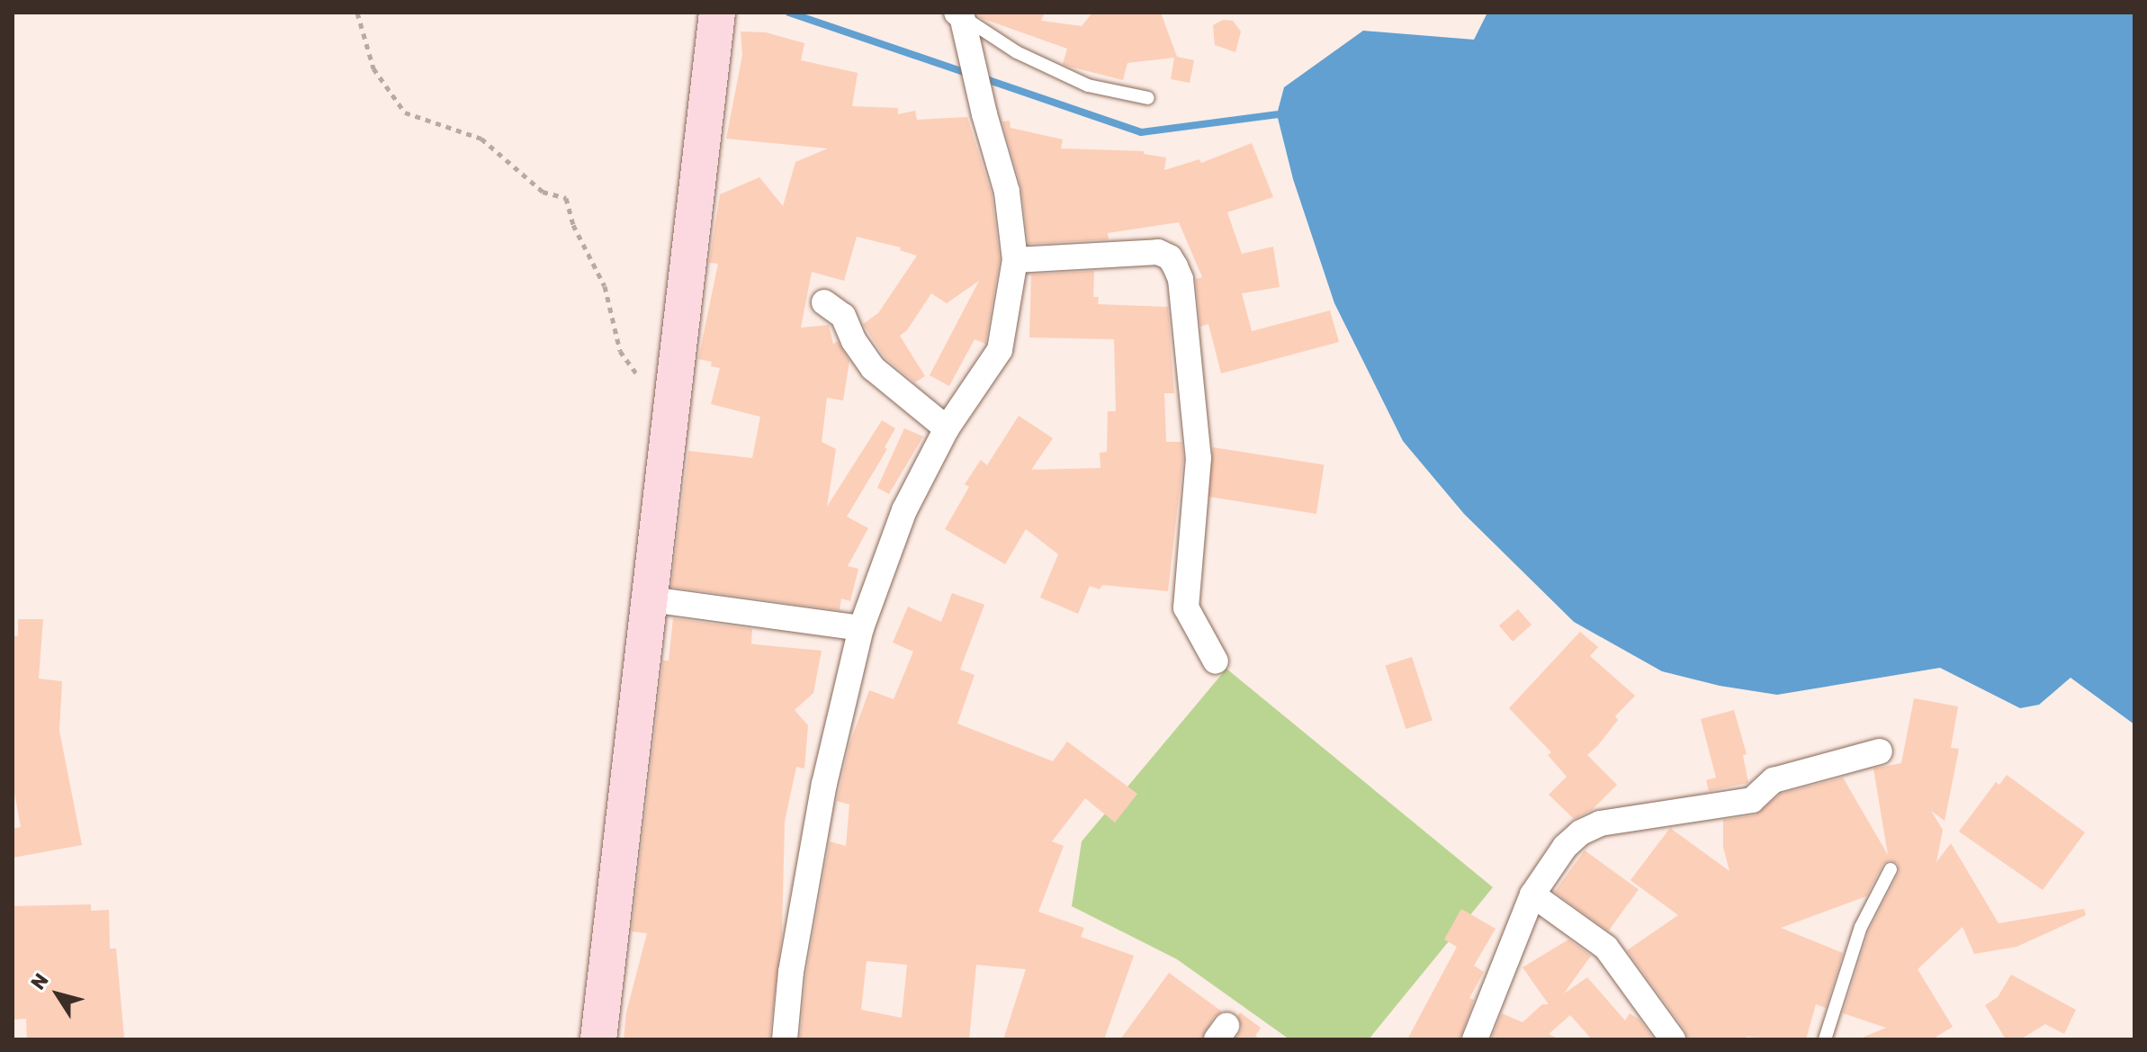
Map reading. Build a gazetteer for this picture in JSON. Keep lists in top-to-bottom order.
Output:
{
  "north": "top left"
}
